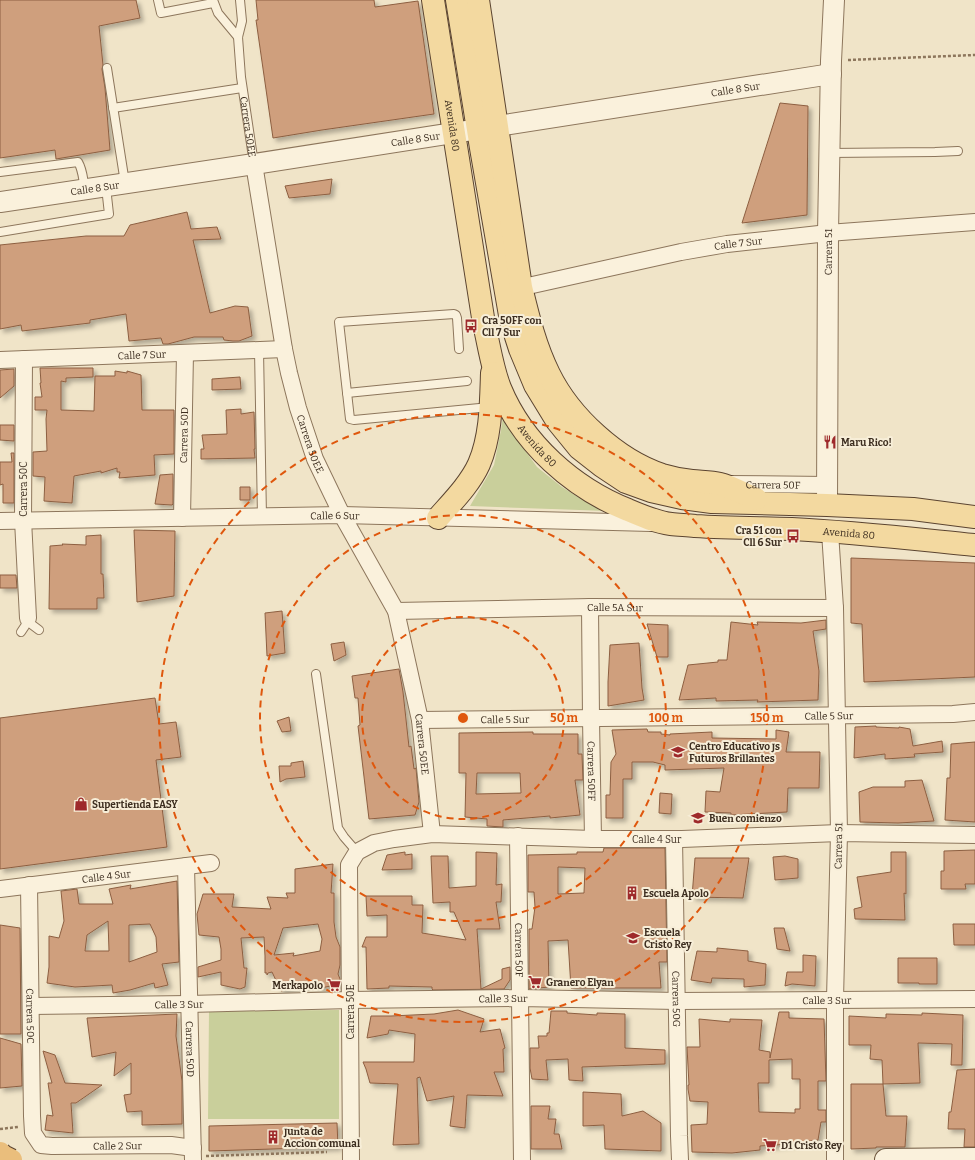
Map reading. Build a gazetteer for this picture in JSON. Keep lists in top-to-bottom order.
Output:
{
  "streets": {
    "main road": ["Avenida 80"],
    "street": [
      "Calle 8 Sur",
      "Carrera 50EE",
      "Calle 7 Sur",
      "Carrera 51",
      "Carrera 50D",
      "Carrera 50F",
      "Carrera 50C",
      "Calle 6 Sur",
      "Calle 5A Sur",
      "Calle 5 Sur",
      "Carrera 50FF",
      "Calle 4 Sur",
      "Calle 3 Sur",
      "Carrera 50G",
      "Carrera 50E",
      "Calle 2 Sur"
    ]
  },
  "crossings": [
    ["Calle 8 Sur", "Avenida 80"],
    ["Calle 8 Sur", "Carrera 50EE"],
    ["Calle 8 Sur", "Carrera 51"],
    ["Avenida 80", "Carrera 51"],
    ["Avenida 80", "Calle 6 Sur"],
    ["Carrera 50EE", "Calle 7 Sur"],
    ["Carrera 50EE", "Calle 6 Sur"],
    ["Carrera 50EE", "Calle 5A Sur"],
    ["Carrera 50EE", "Calle 5 Sur"],
    ["Carrera 50EE", "Calle 4 Sur"],
    ["Calle 7 Sur", "Carrera 51"],
    ["Calle 7 Sur", "Carrera 50D"],
    ["Calle 7 Sur", "Carrera 50C"],
    ["Carrera 51", "Carrera 50F"],
    ["Carrera 51", "Calle 5A Sur"],
    ["Carrera 51", "Calle 5 Sur"],
    ["Carrera 51", "Calle 4 Sur"],
    ["Carrera 51", "Calle 3 Sur"],
    ["Carrera 50D", "Calle 6 Sur"],
    ["Carrera 50D", "Calle 4 Sur"],
    ["Carrera 50D", "Calle 3 Sur"],
    ["Carrera 50D", "Calle 2 Sur"],
    ["Carrera 50F", "Calle 4 Sur"],
    ["Carrera 50F", "Calle 3 Sur"],
    ["Carrera 50C", "Calle 6 Sur"],
    ["Carrera 50C", "Calle 4 Sur"],
    ["Carrera 50C", "Calle 3 Sur"],
    ["Carrera 50C", "Calle 2 Sur"],
    ["Calle 5A Sur", "Carrera 50FF"],
    ["Calle 5 Sur", "Carrera 50FF"],
    ["Carrera 50FF", "Calle 4 Sur"],
    ["Calle 4 Sur", "Carrera 50G"],
    ["Calle 4 Sur", "Carrera 50E"],
    ["Calle 3 Sur", "Carrera 50G"],
    ["Calle 3 Sur", "Carrera 50E"]
  ],
  "places": {
    "bus stop": ["Cra 50FF con Cll 7 Sur", "Cra 51 con Cll 6 Sur"],
    "restaurant": ["Maru Rico!"],
    "school or university": ["Centro Educativo Js Futuros Brillantes", "Buen comienzo", "Escuela Cristo Rey"],
    "shop": ["Supertienda EASY"],
    "building": ["Escuela Apolo", "Junta de Accion comunal"],
    "supermarket": ["Granero Elyan", "Merkapolo", "D1 Cristo Rey"]
  },
  "rings": ["50 m", "100 m", "150 m"]
}
